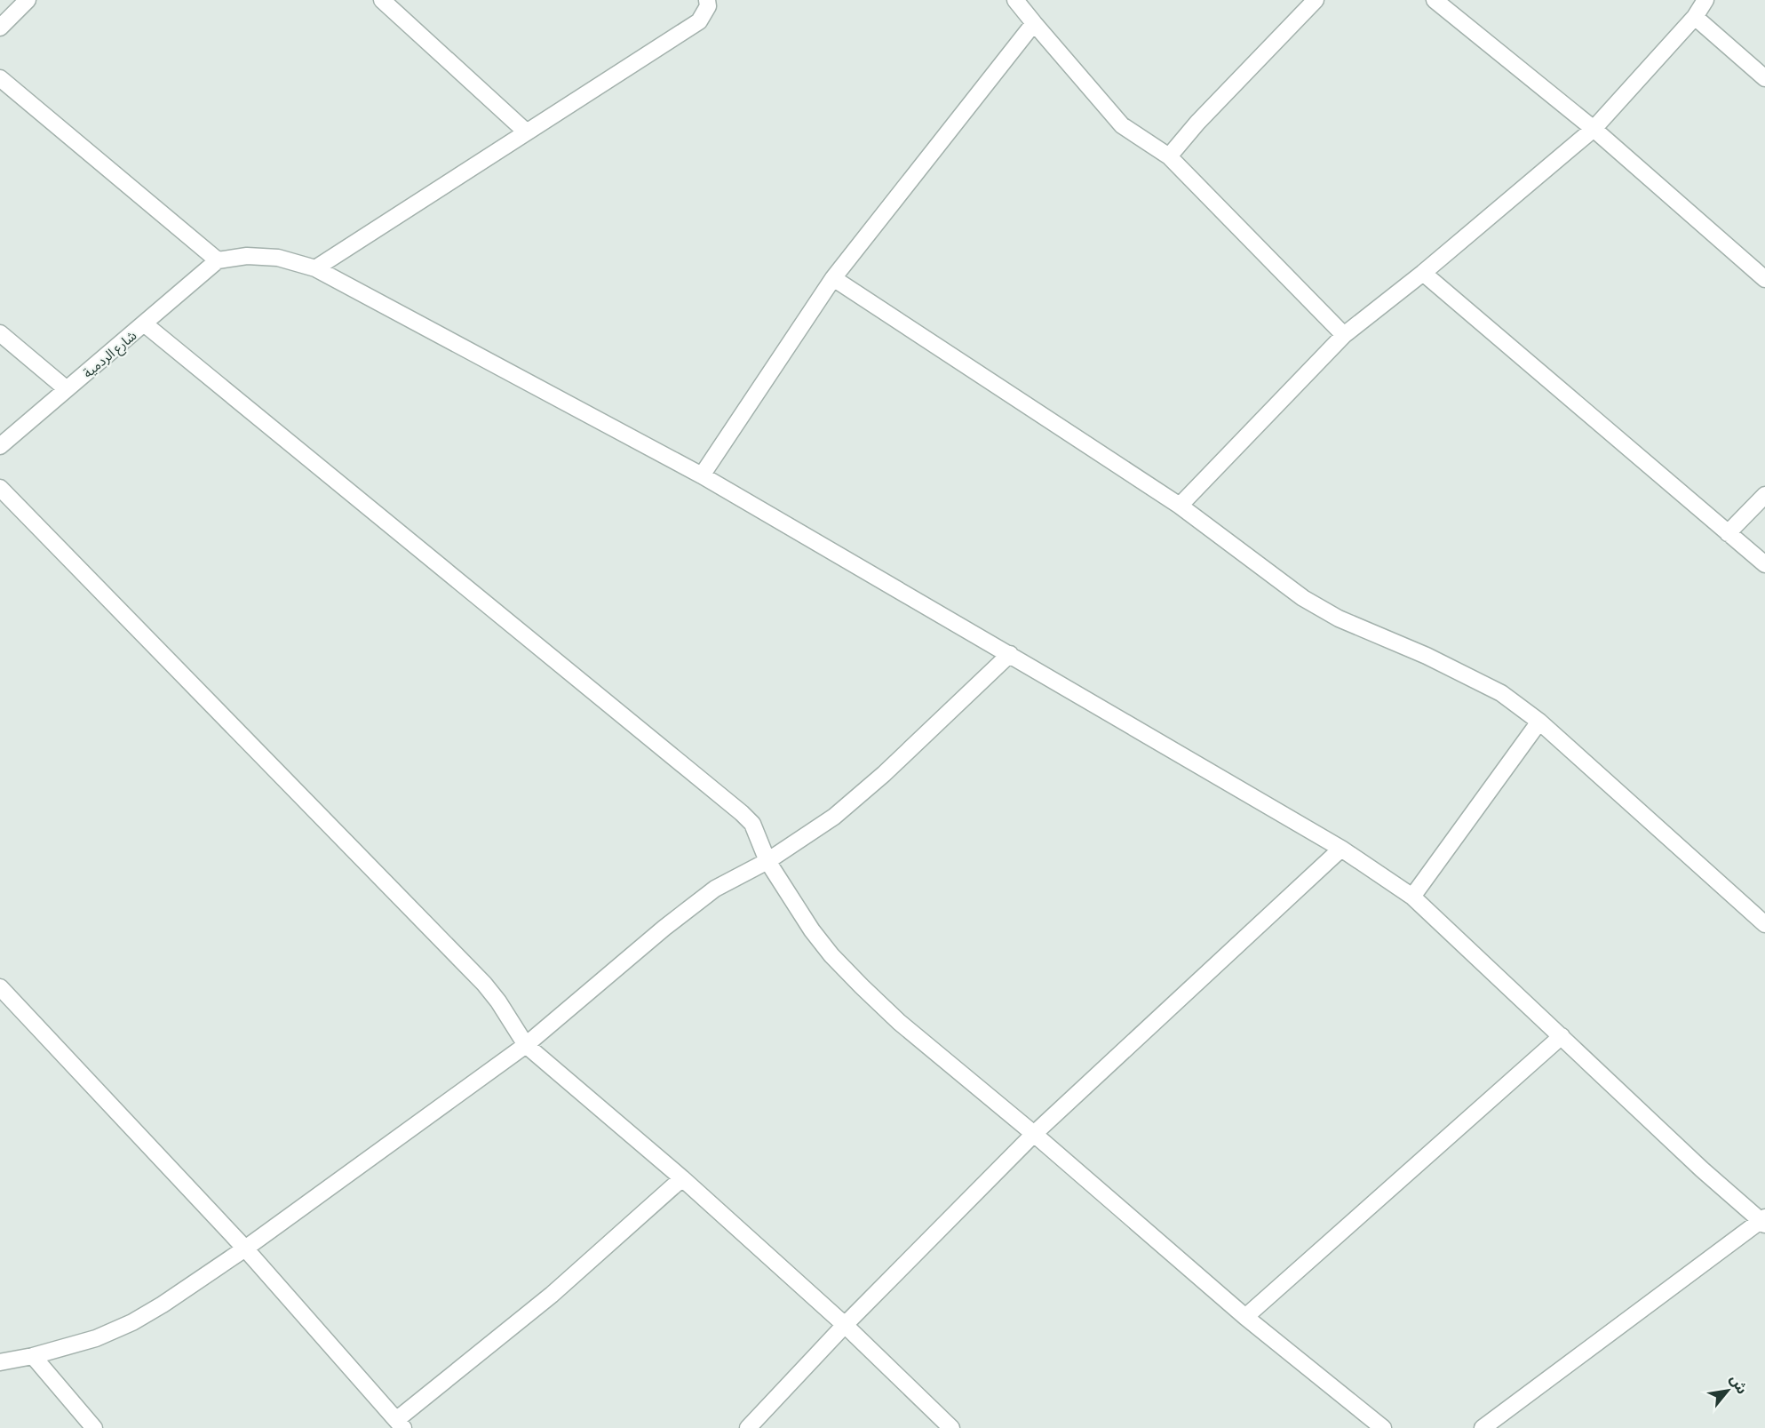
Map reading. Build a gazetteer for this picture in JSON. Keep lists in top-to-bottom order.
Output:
{
  "streets": {
    "street": ["شارع الردمية"]
  },
  "north": "top right"
}
